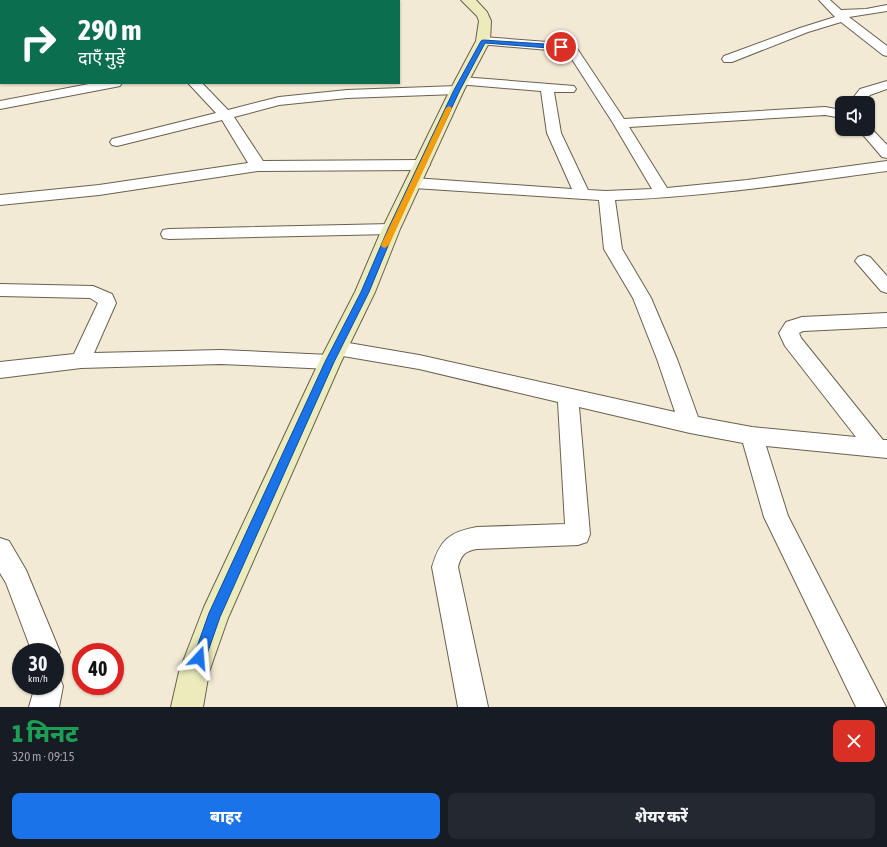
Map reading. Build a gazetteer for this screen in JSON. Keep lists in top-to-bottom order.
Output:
{
  "page": {
    "turn": ["290 m", "दाएँ मुड़ें"],
    "speed": "30 km/h",
    "limit": "40",
    "heading": ["1 मिनट", "320 m · 09:15"],
    "buttons": ["बाहर", "शेयर करें"]
  }
}
